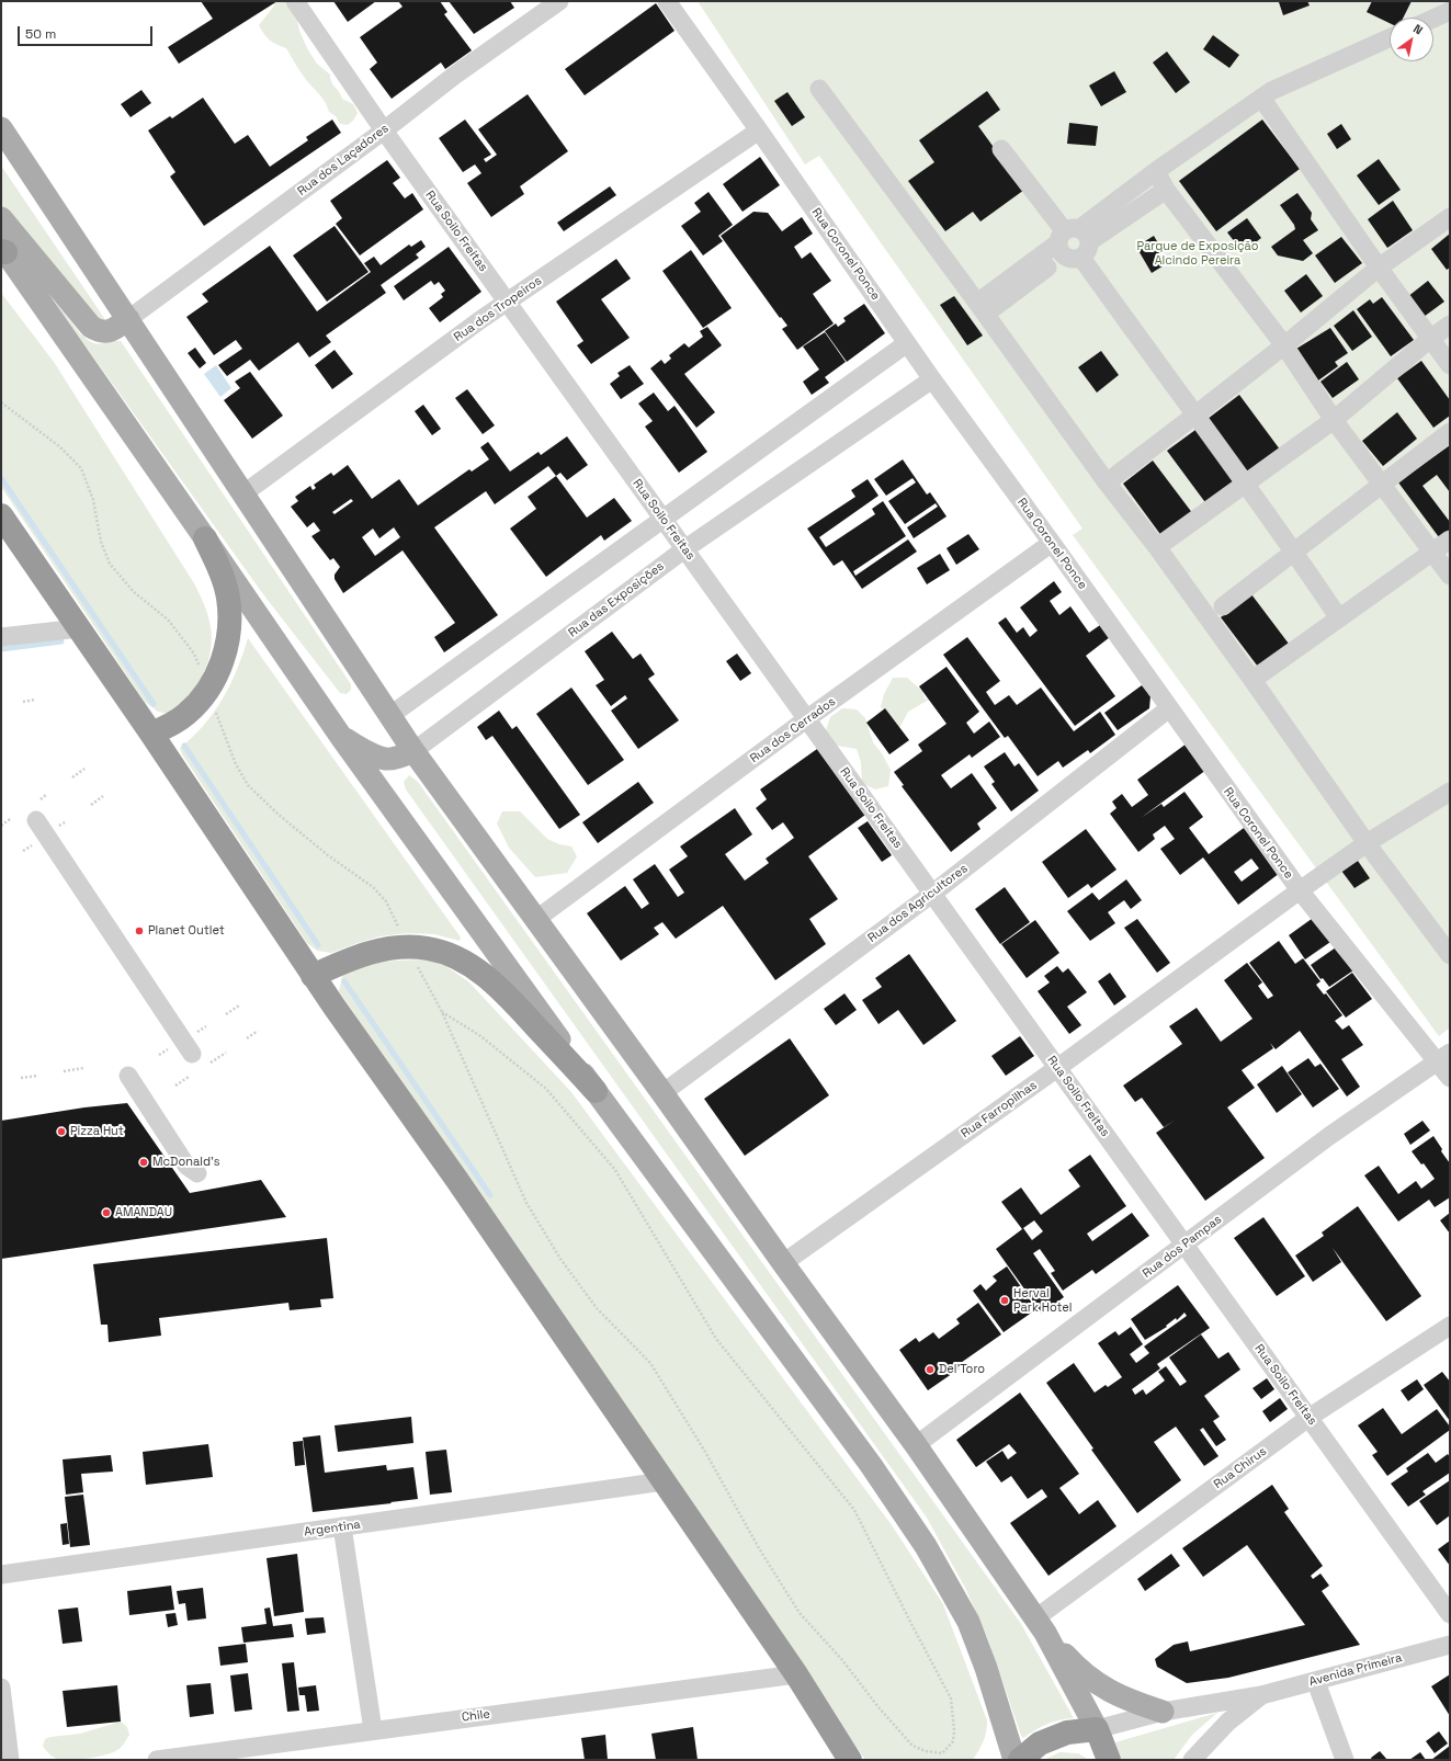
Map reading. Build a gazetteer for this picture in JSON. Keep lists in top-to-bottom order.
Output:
{
  "streets": {
    "street": [
      "Rua dos Laçadores",
      "Rua Soilo Freitas",
      "Rua Coronel Ponce",
      "Rua dos Tropeiros",
      "Rua das Exposições",
      "Rua dos Cerrados",
      "Rua dos Agricultores",
      "Rua Farropilhas",
      "Rua dos Pampas",
      "Rua Chirus",
      "Argentina",
      "Avenida Primeira",
      "Chile"
    ]
  },
  "crossings": [
    ["Rua dos Laçadores", "Rua Soilo Freitas"],
    ["Rua Soilo Freitas", "Rua dos Tropeiros"],
    ["Rua Soilo Freitas", "Rua das Exposições"],
    ["Rua Soilo Freitas", "Rua dos Cerrados"],
    ["Rua Soilo Freitas", "Rua dos Agricultores"],
    ["Rua Soilo Freitas", "Rua Farropilhas"],
    ["Rua Soilo Freitas", "Rua dos Pampas"],
    ["Rua Soilo Freitas", "Rua Chirus"],
    ["Rua Coronel Ponce", "Rua dos Tropeiros"],
    ["Rua Coronel Ponce", "Rua das Exposições"],
    ["Rua Coronel Ponce", "Rua dos Cerrados"],
    ["Rua Coronel Ponce", "Rua dos Agricultores"],
    ["Rua Coronel Ponce", "Rua Farropilhas"],
    ["Rua Coronel Ponce", "Rua dos Pampas"]
  ],
  "parks": ["Parque de Exposição Alcindo Pereira"],
  "places": [
    "Planet Outlet",
    "Pizza Hut",
    "McDonald's",
    "AMANDAU",
    "Herval Park Hotel",
    "Del'Toro"
  ],
  "scale_bar": "50 m",
  "north": "top right"
}
